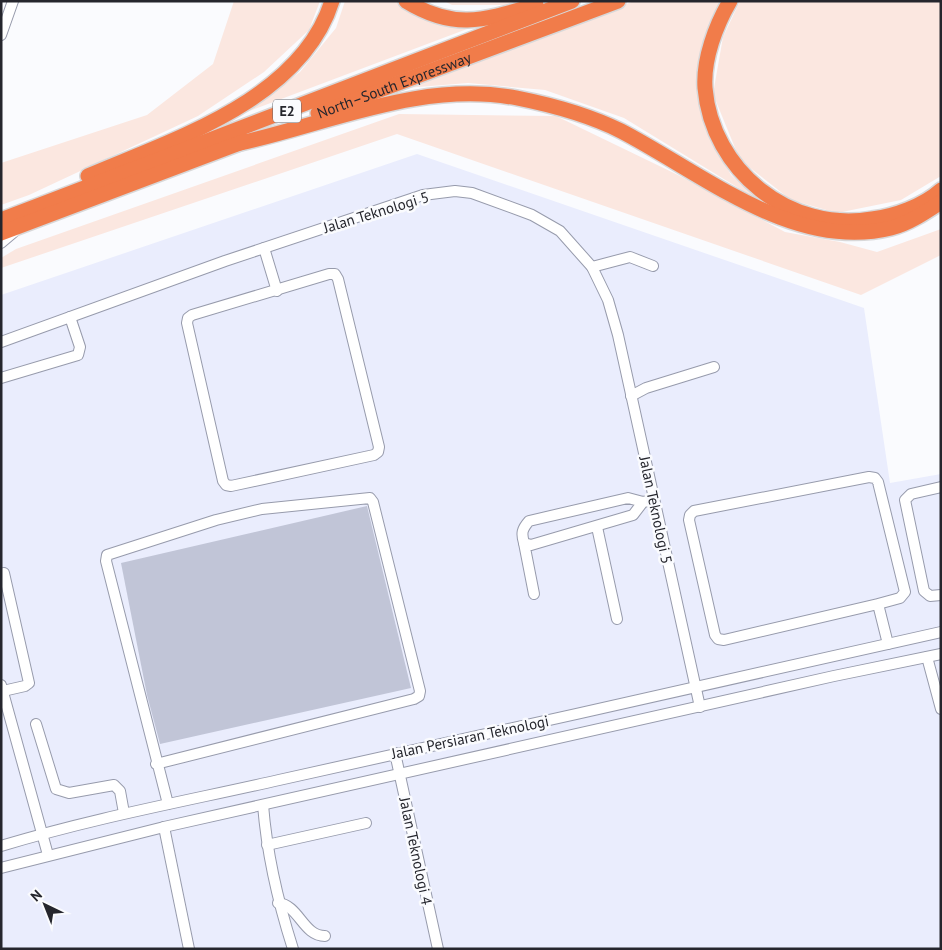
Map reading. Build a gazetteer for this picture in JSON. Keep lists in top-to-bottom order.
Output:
{
  "streets": {
    "highway": ["North–South Expressway", "E2"],
    "street": ["Jalan Teknologi 5", "Jalan Persiaran Teknologi", "Jalan Teknologi 4"]
  },
  "crossings": [
    ["Jalan Teknologi 5", "Jalan Persiaran Teknologi"],
    ["Jalan Persiaran Teknologi", "Jalan Teknologi 4"]
  ],
  "north": "top left"
}
